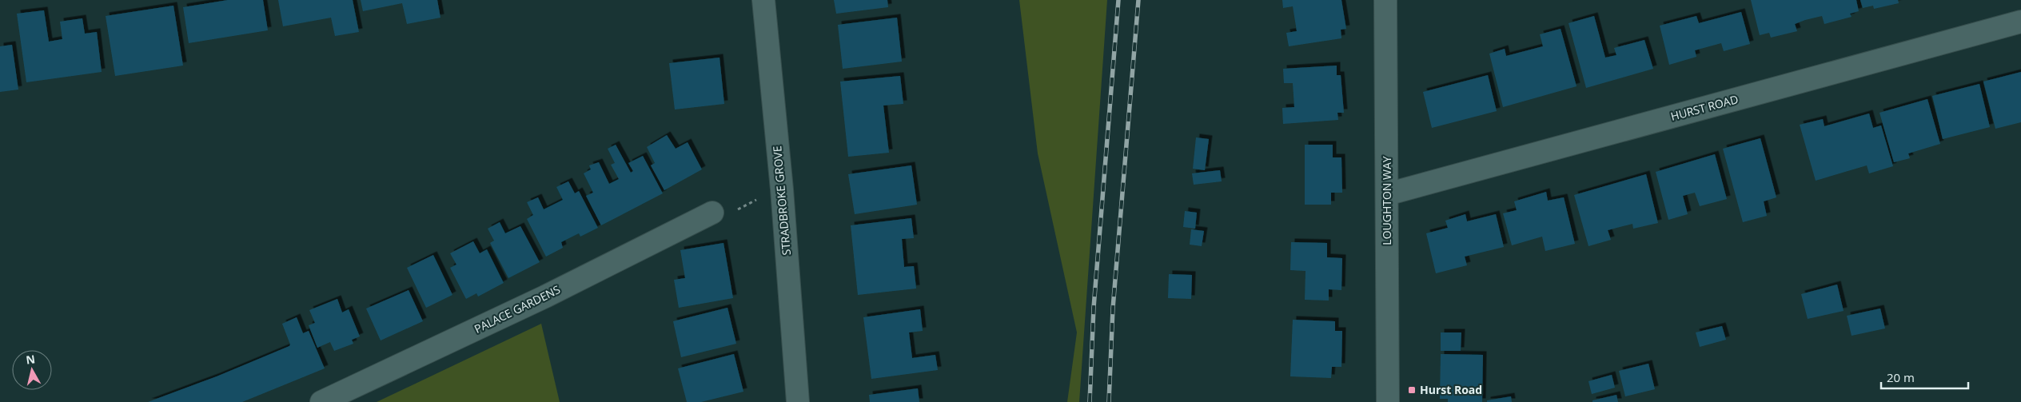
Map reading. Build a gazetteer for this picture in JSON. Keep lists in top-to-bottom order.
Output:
{
  "streets": {
    "street": [
      "HURST ROAD",
      "STRADBROKE GROVE",
      "LOUGHTON WAY",
      "PALACE GARDENS"
    ]
  },
  "crossings": [
    ["HURST ROAD", "LOUGHTON WAY"]
  ],
  "places": {
    "transit": ["Hurst Road"]
  },
  "scale_bar": "20 m",
  "north": "top"
}
